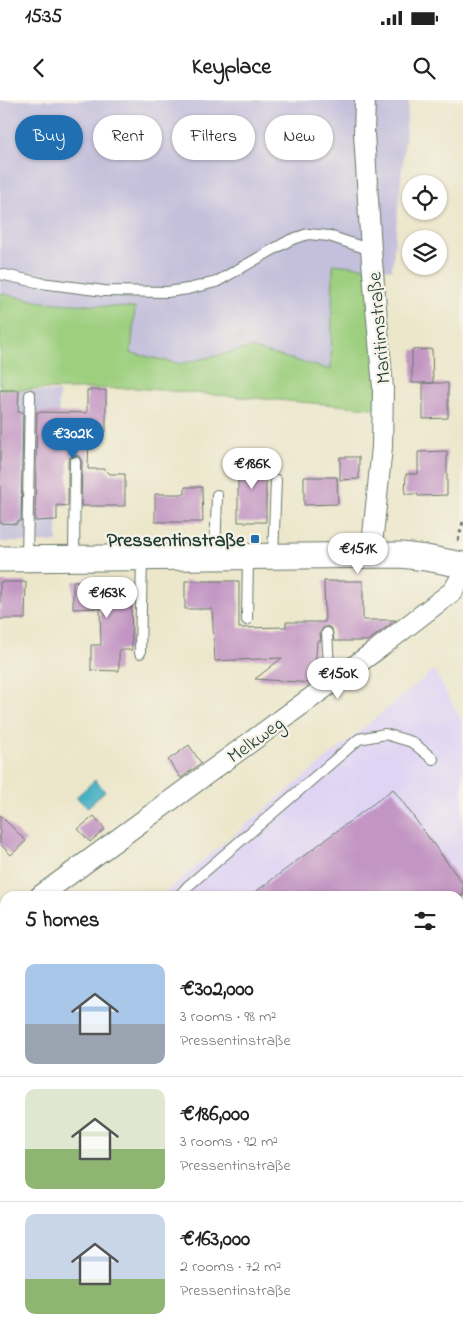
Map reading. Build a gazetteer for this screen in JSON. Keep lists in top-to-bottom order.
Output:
{
  "streets": {
    "street": ["Maritimstraße", "Melkweg"]
  },
  "places": {
    "transit": ["Pressentinstraße"]
  },
  "page": {
    "status": "15:35",
    "header": "Keyplace",
    "chip": [
      "Buy",
      "Rent",
      "Filters",
      "New"
    ],
    "price": [
      "€302K",
      "€186K",
      "€151K",
      "€163K",
      "€150K"
    ],
    "heading": "5 homes",
    "list": [
      {
        "name": "€302,000",
        "note": "3 rooms · 98 m² · Pressentinstraße"
      },
      {
        "name": "€186,000",
        "note": "3 rooms · 92 m² · Pressentinstraße"
      },
      {
        "name": "€163,000",
        "note": "2 rooms · 72 m² · Pressentinstraße"
      }
    ]
  }
}
